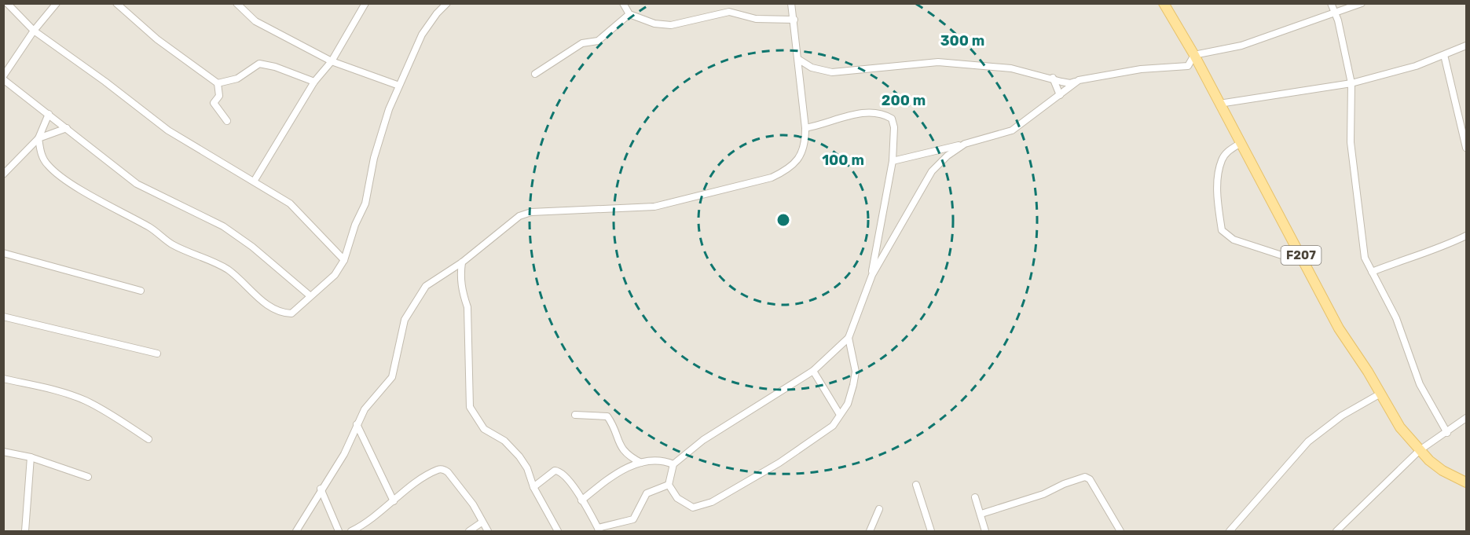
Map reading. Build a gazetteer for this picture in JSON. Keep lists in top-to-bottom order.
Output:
{
  "streets": {
    "main road": ["F207"]
  },
  "rings": ["300 m", "200 m", "100 m"]
}
